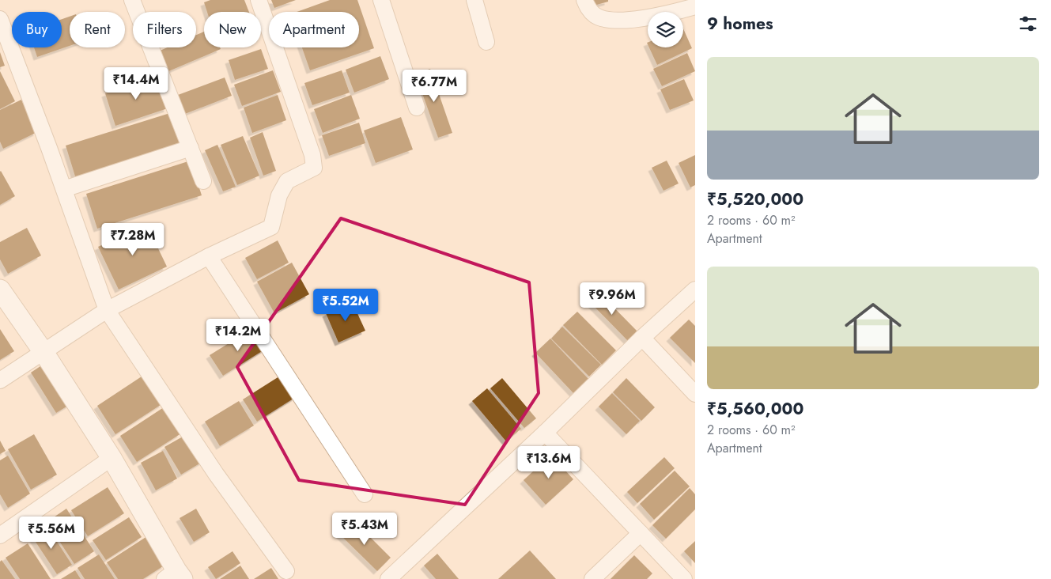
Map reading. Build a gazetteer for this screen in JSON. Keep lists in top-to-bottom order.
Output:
{
  "page": {
    "heading": "9 homes",
    "chip": [
      "Buy",
      "Rent",
      "Filters",
      "New",
      "Apartment"
    ],
    "list": [
      {
        "name": "₹5,520,000",
        "note": "2 rooms · 60 m² · Apartment"
      },
      {
        "name": "₹5,560,000",
        "note": "2 rooms · 60 m² · Apartment"
      }
    ],
    "price": [
      "₹14.4M",
      "₹6.77M",
      "₹7.28M",
      "₹9.96M",
      "₹5.52M",
      "₹14.2M",
      "₹13.6M",
      "₹5.43M",
      "₹5.56M"
    ]
  }
}
